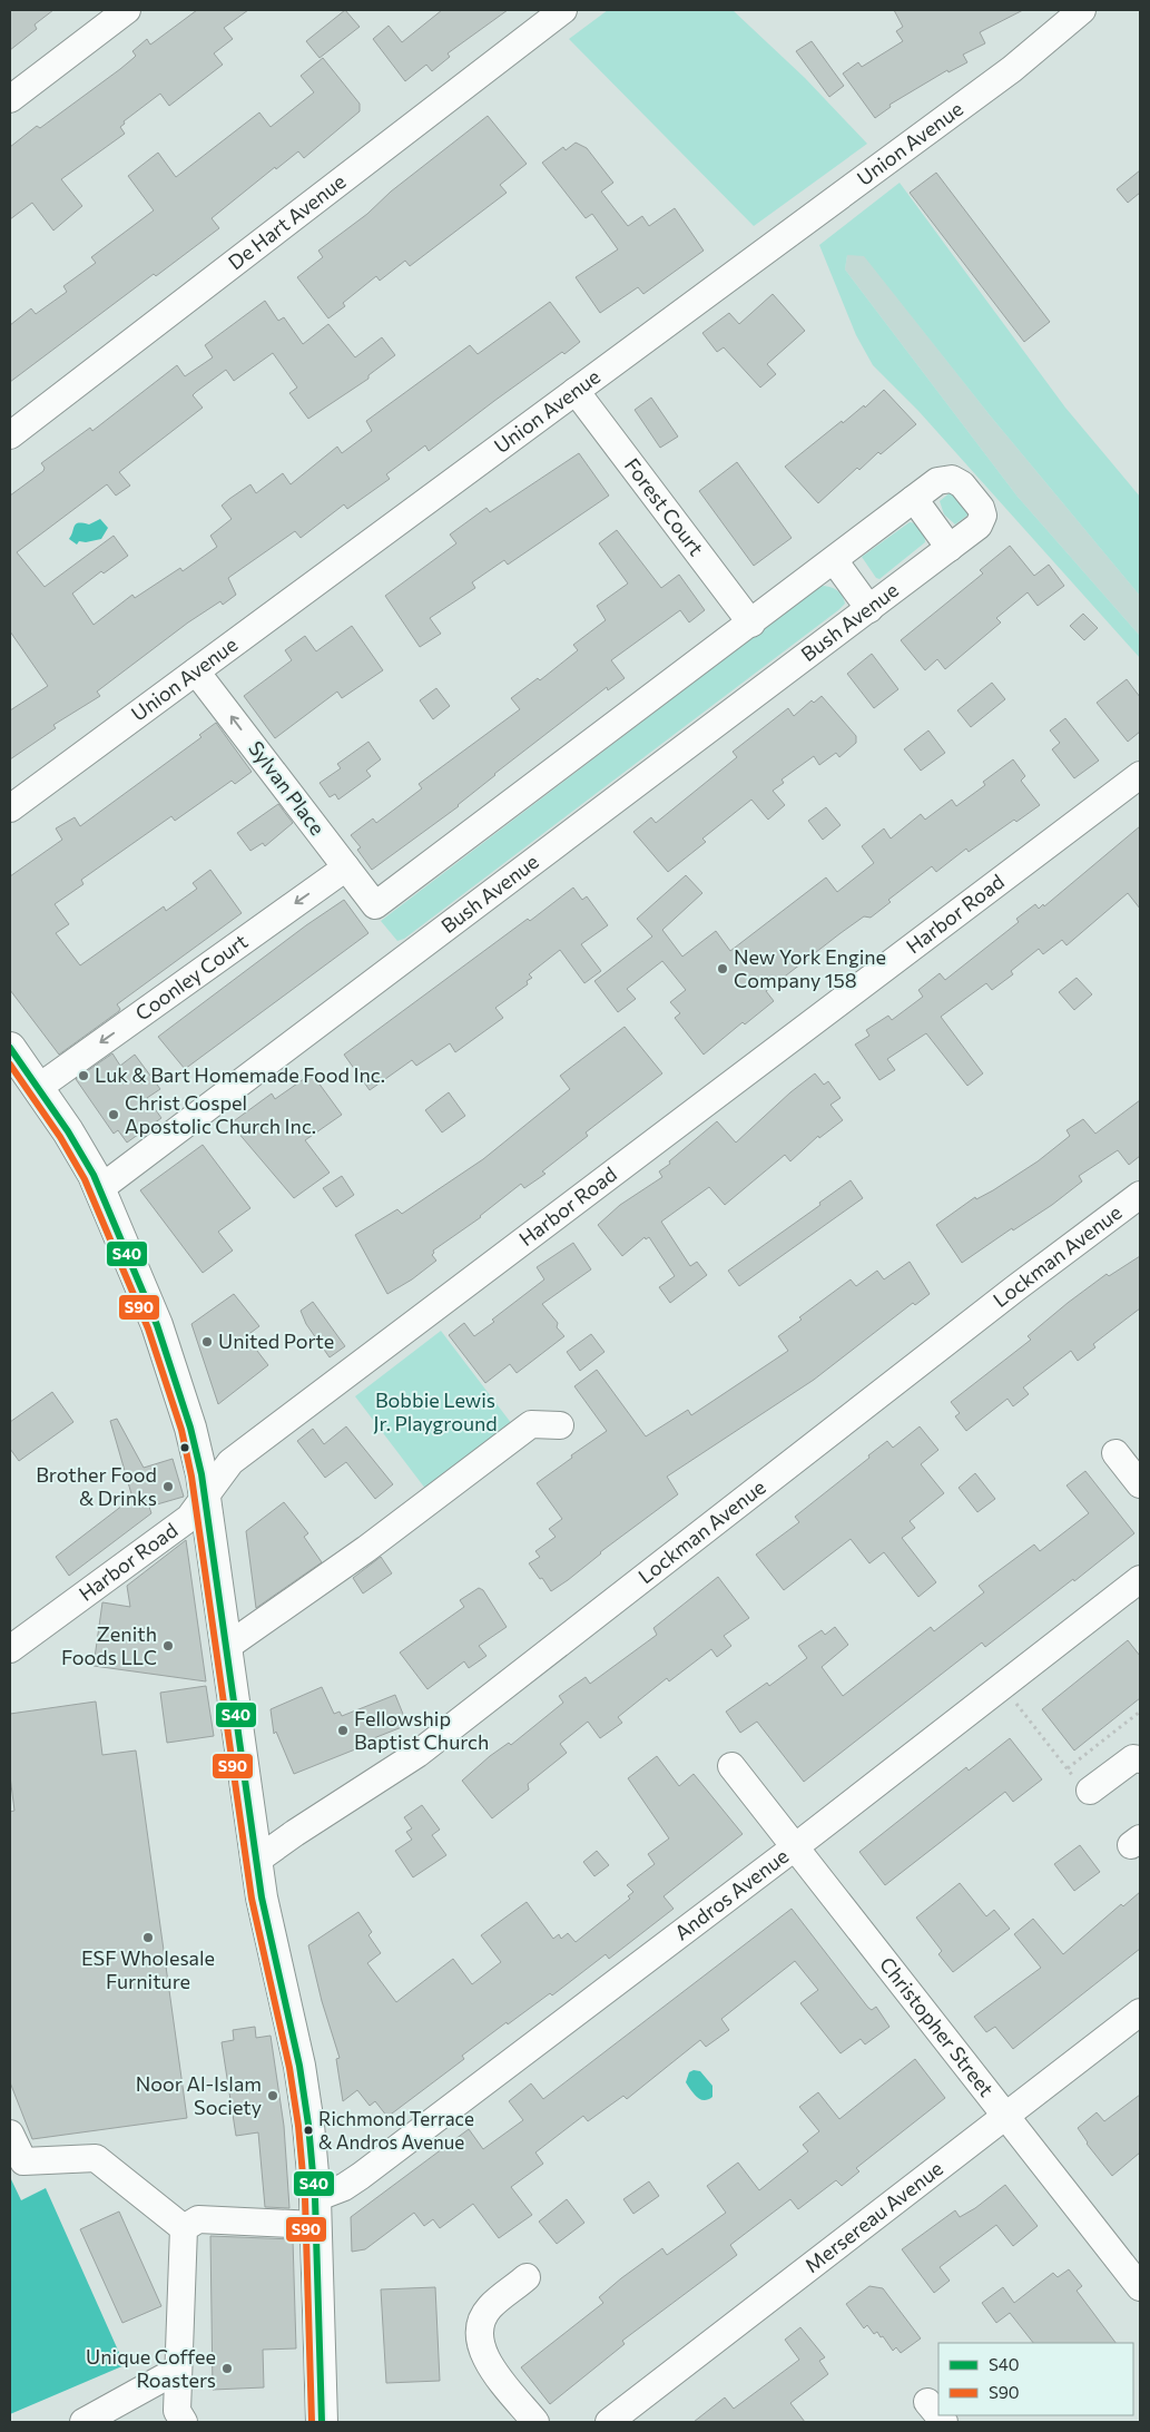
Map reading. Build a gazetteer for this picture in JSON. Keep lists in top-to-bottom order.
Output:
{
  "streets": {
    "street": [
      "Union Avenue",
      "De Hart Avenue",
      "Forest Court",
      "Bush Avenue",
      "Sylvan Place",
      "Harbor Road",
      "Coonley Court",
      "Lockman Avenue",
      "Andros Avenue",
      "Christopher Street",
      "Mersereau Avenue"
    ]
  },
  "crossings": [
    ["Union Avenue", "Forest Court"],
    ["Union Avenue", "Sylvan Place"],
    ["Forest Court", "Bush Avenue"],
    ["Bush Avenue", "Sylvan Place"],
    ["Sylvan Place", "Coonley Court"],
    ["Andros Avenue", "Christopher Street"],
    ["Christopher Street", "Mersereau Avenue"]
  ],
  "one_way": ["Sylvan Place", "Coonley Court"],
  "parks": ["Bobbie Lewis Jr. Playground"],
  "places": [
    "New York Engine Company 158",
    "Luk & Bart Homemade Food Inc.",
    "Christ Gospel Apostolic Church Inc.",
    "United Porte",
    "Brother Food & Drinks",
    "Zenith Foods LLC",
    "Fellowship Baptist Church",
    "ESF Wholesale Furniture",
    "Noor Al-Islam Society",
    "Richmond Terrace & Andros Avenue",
    "Unique Coffee Roasters"
  ],
  "lines": ["transit line S40", "transit line S90"],
  "legend": ["S40", "S90"]
}
